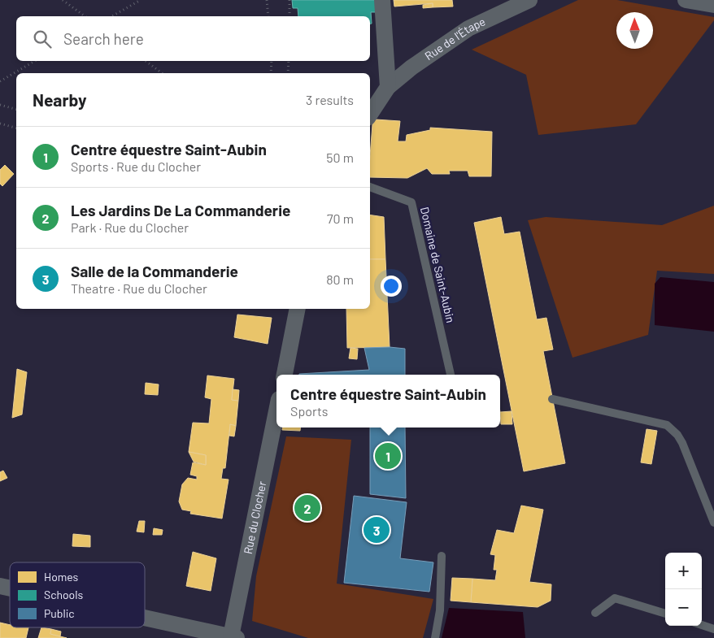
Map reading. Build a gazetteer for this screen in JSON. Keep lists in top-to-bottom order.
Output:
{
  "streets": {
    "street": ["Rue de l'Étape", "Rue du Clocher"],
    "lane": ["Domaine de Saint-Aubin"]
  },
  "legend": ["Homes", "Schools", "Public"],
  "north": "top",
  "page": {
    "search": "Search here",
    "heading": ["Nearby", "3 results"],
    "list": [
      {
        "mark": "1",
        "name": "Centre équestre Saint-Aubin",
        "note": "Sports · Rue du Clocher",
        "value": "50 m"
      },
      {
        "mark": "2",
        "name": "Les Jardins De La Commanderie",
        "note": "Park · Rue du Clocher",
        "value": "70 m"
      },
      {
        "mark": "3",
        "name": "Salle de la Commanderie",
        "note": "Theatre · Rue du Clocher",
        "value": "80 m"
      }
    ],
    "popup": ["Centre équestre Saint-Aubin", "Sports"],
    "pins": ["1", "2", "3"],
    "map_buttons": ["+", "−"]
  }
}
